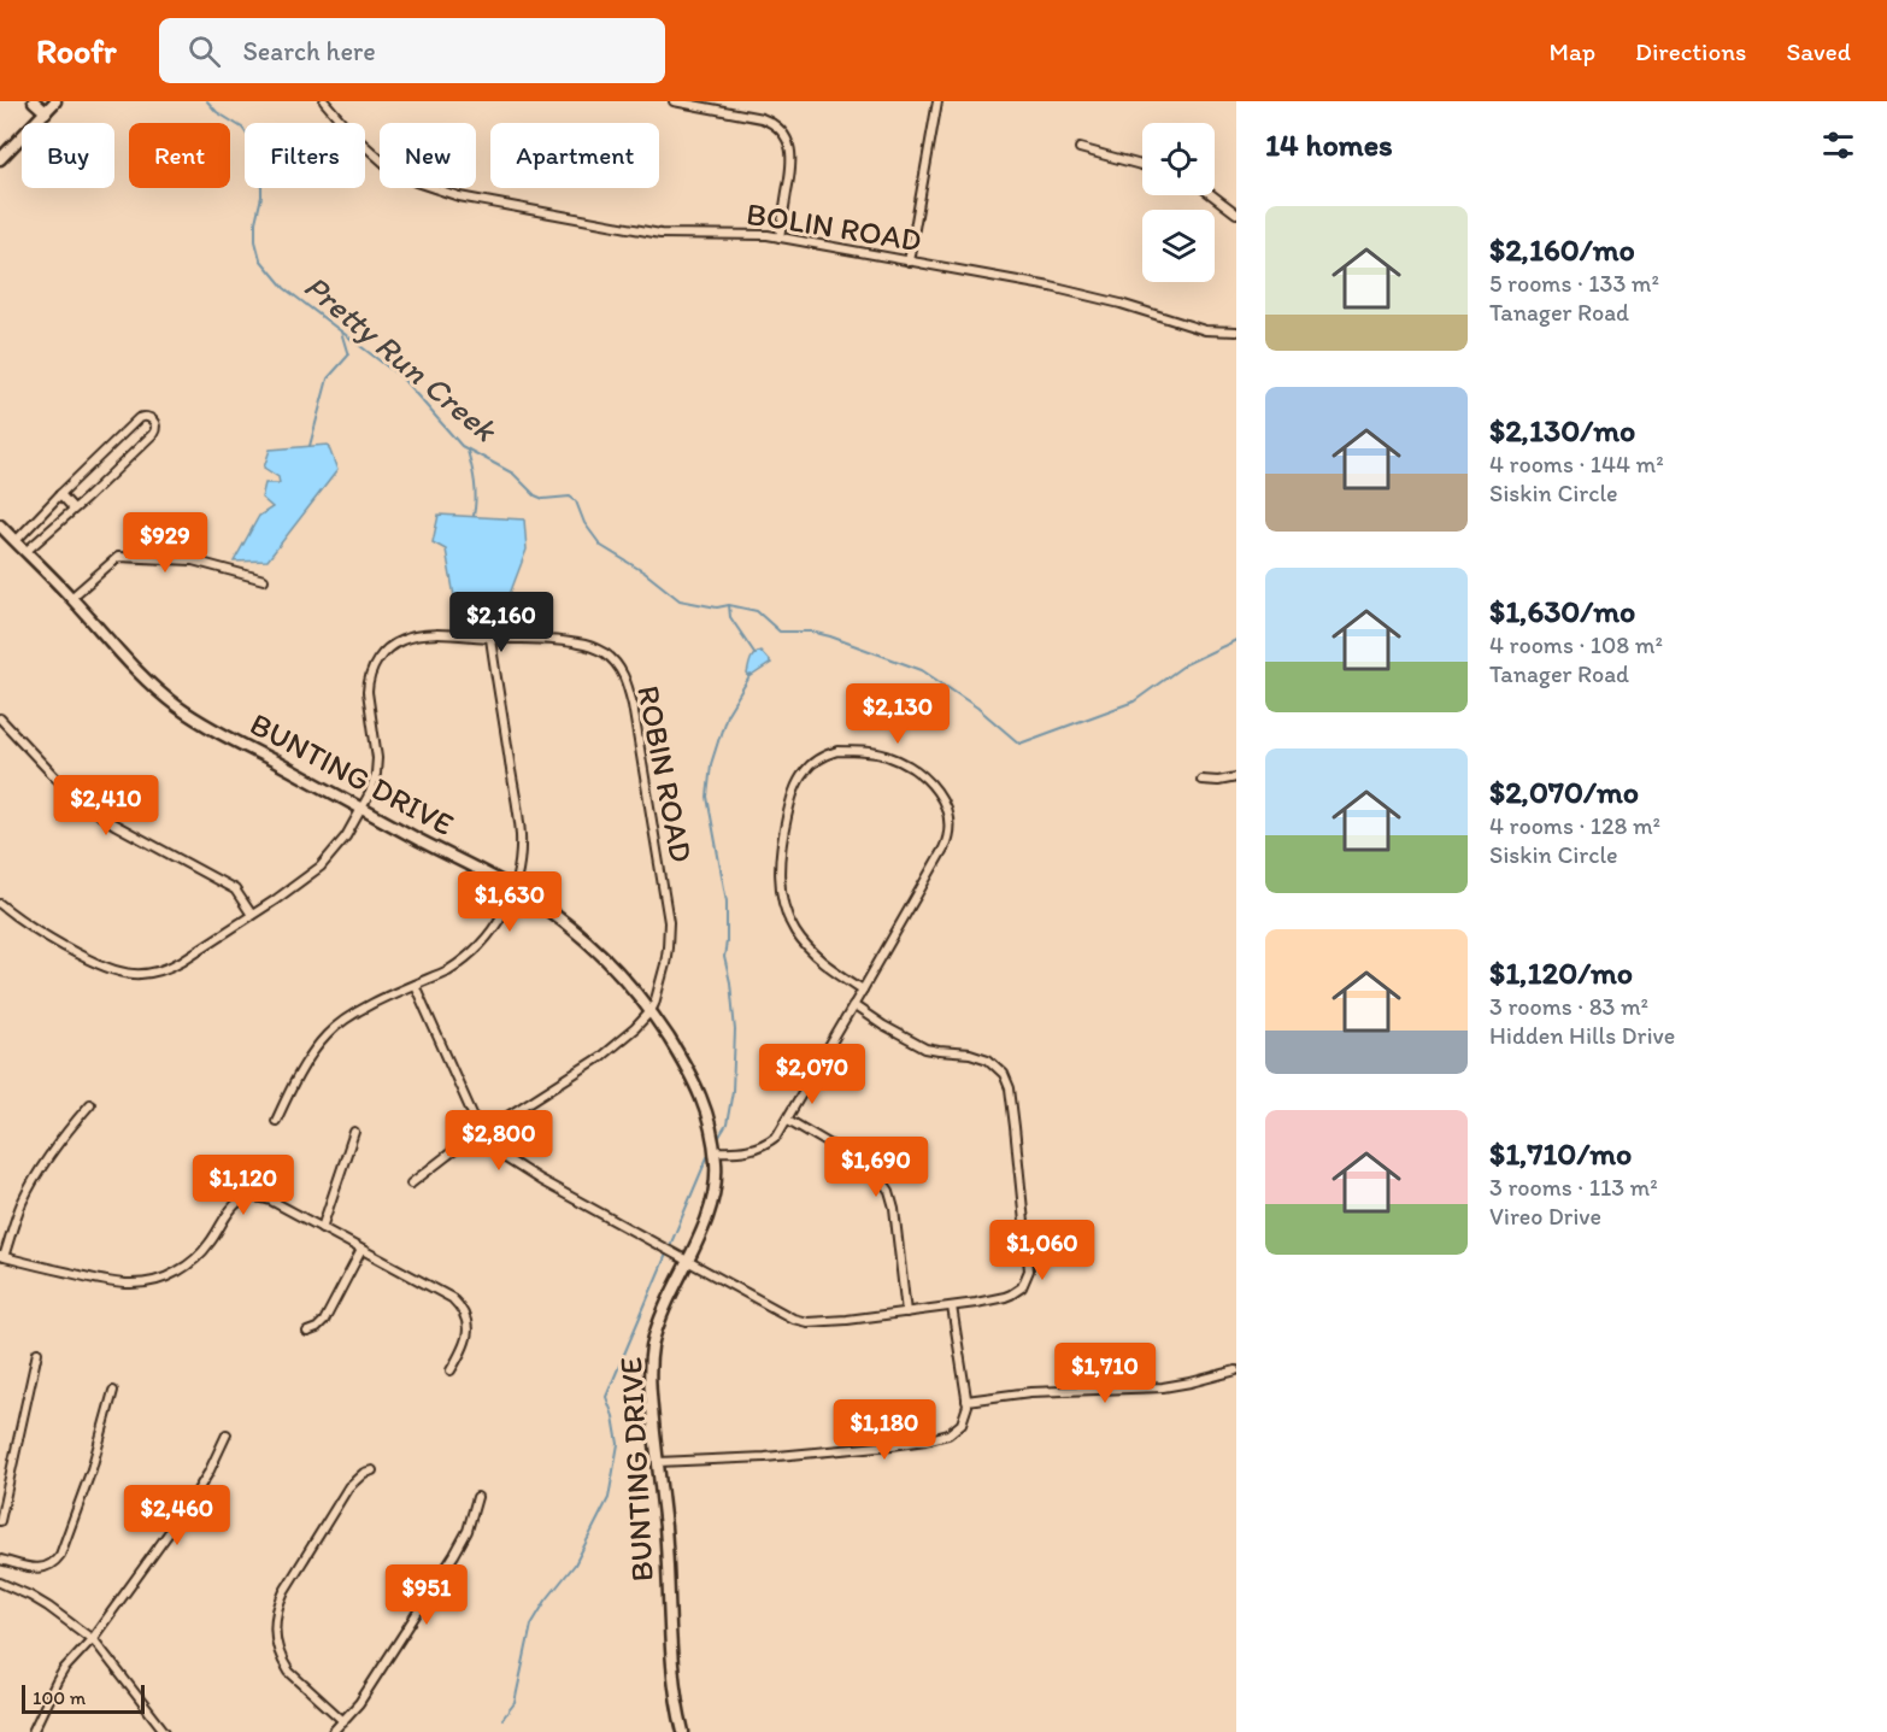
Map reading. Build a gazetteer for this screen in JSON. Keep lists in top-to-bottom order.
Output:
{
  "streets": {
    "street": ["BOLIN ROAD", "BUNTING DRIVE", "ROBIN ROAD"]
  },
  "crossings": [
    ["BUNTING DRIVE", "ROBIN ROAD"]
  ],
  "water": ["Pretty Run Creek"],
  "scale_bar": "100 m",
  "page": {
    "header": "Roofr",
    "search": "Search here",
    "nav": ["Map", "Directions", "Saved"],
    "heading": "14 homes",
    "chip": [
      "Buy",
      "Rent",
      "Filters",
      "New",
      "Apartment"
    ],
    "list": [
      {
        "name": "$2,160/mo",
        "note": "5 rooms · 133 m² · Tanager Road"
      },
      {
        "name": "$2,130/mo",
        "note": "4 rooms · 144 m² · Siskin Circle"
      },
      {
        "name": "$1,630/mo",
        "note": "4 rooms · 108 m² · Tanager Road"
      },
      {
        "name": "$2,070/mo",
        "note": "4 rooms · 128 m² · Siskin Circle"
      },
      {
        "name": "$1,120/mo",
        "note": "3 rooms · 83 m² · Hidden Hills Drive"
      },
      {
        "name": "$1,710/mo",
        "note": "3 rooms · 113 m² · Vireo Drive"
      }
    ],
    "price": [
      "$929",
      "$2,160",
      "$2,130",
      "$2,410",
      "$1,630",
      "$2,070",
      "$2,800",
      "$1,690",
      "$1,120",
      "$1,060",
      "$1,710",
      "$1,180",
      "$2,460",
      "$951"
    ],
    "scale": "100 m"
  }
}
